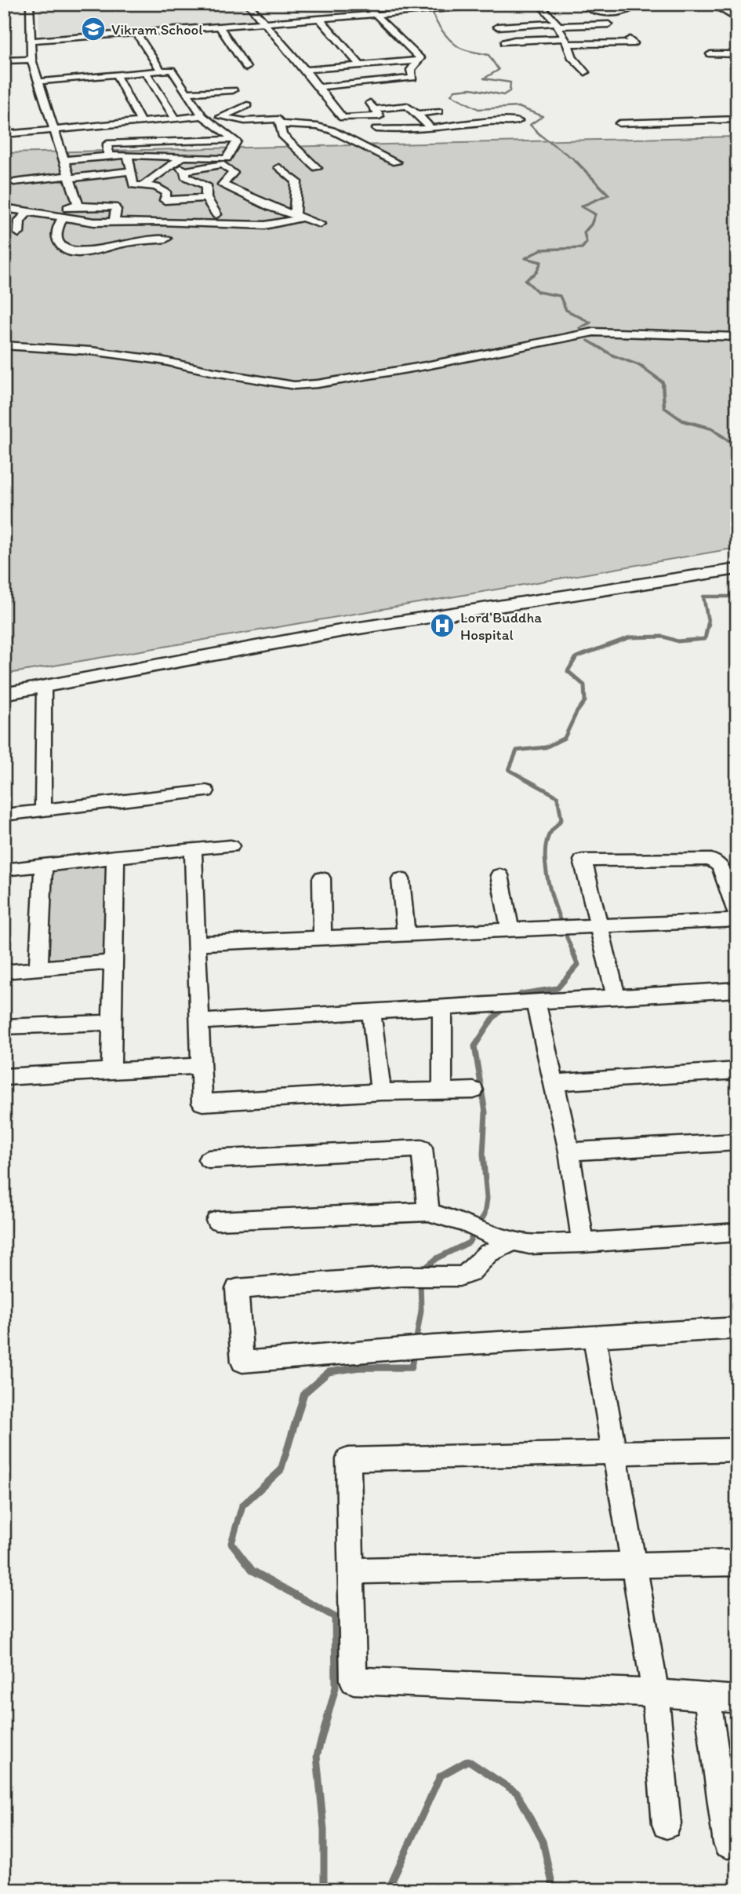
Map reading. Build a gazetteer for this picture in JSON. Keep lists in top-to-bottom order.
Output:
{
  "places": {
    "school or university": ["Vikram School"],
    "hospital": ["Lord Buddha Hospital"]
  }
}
